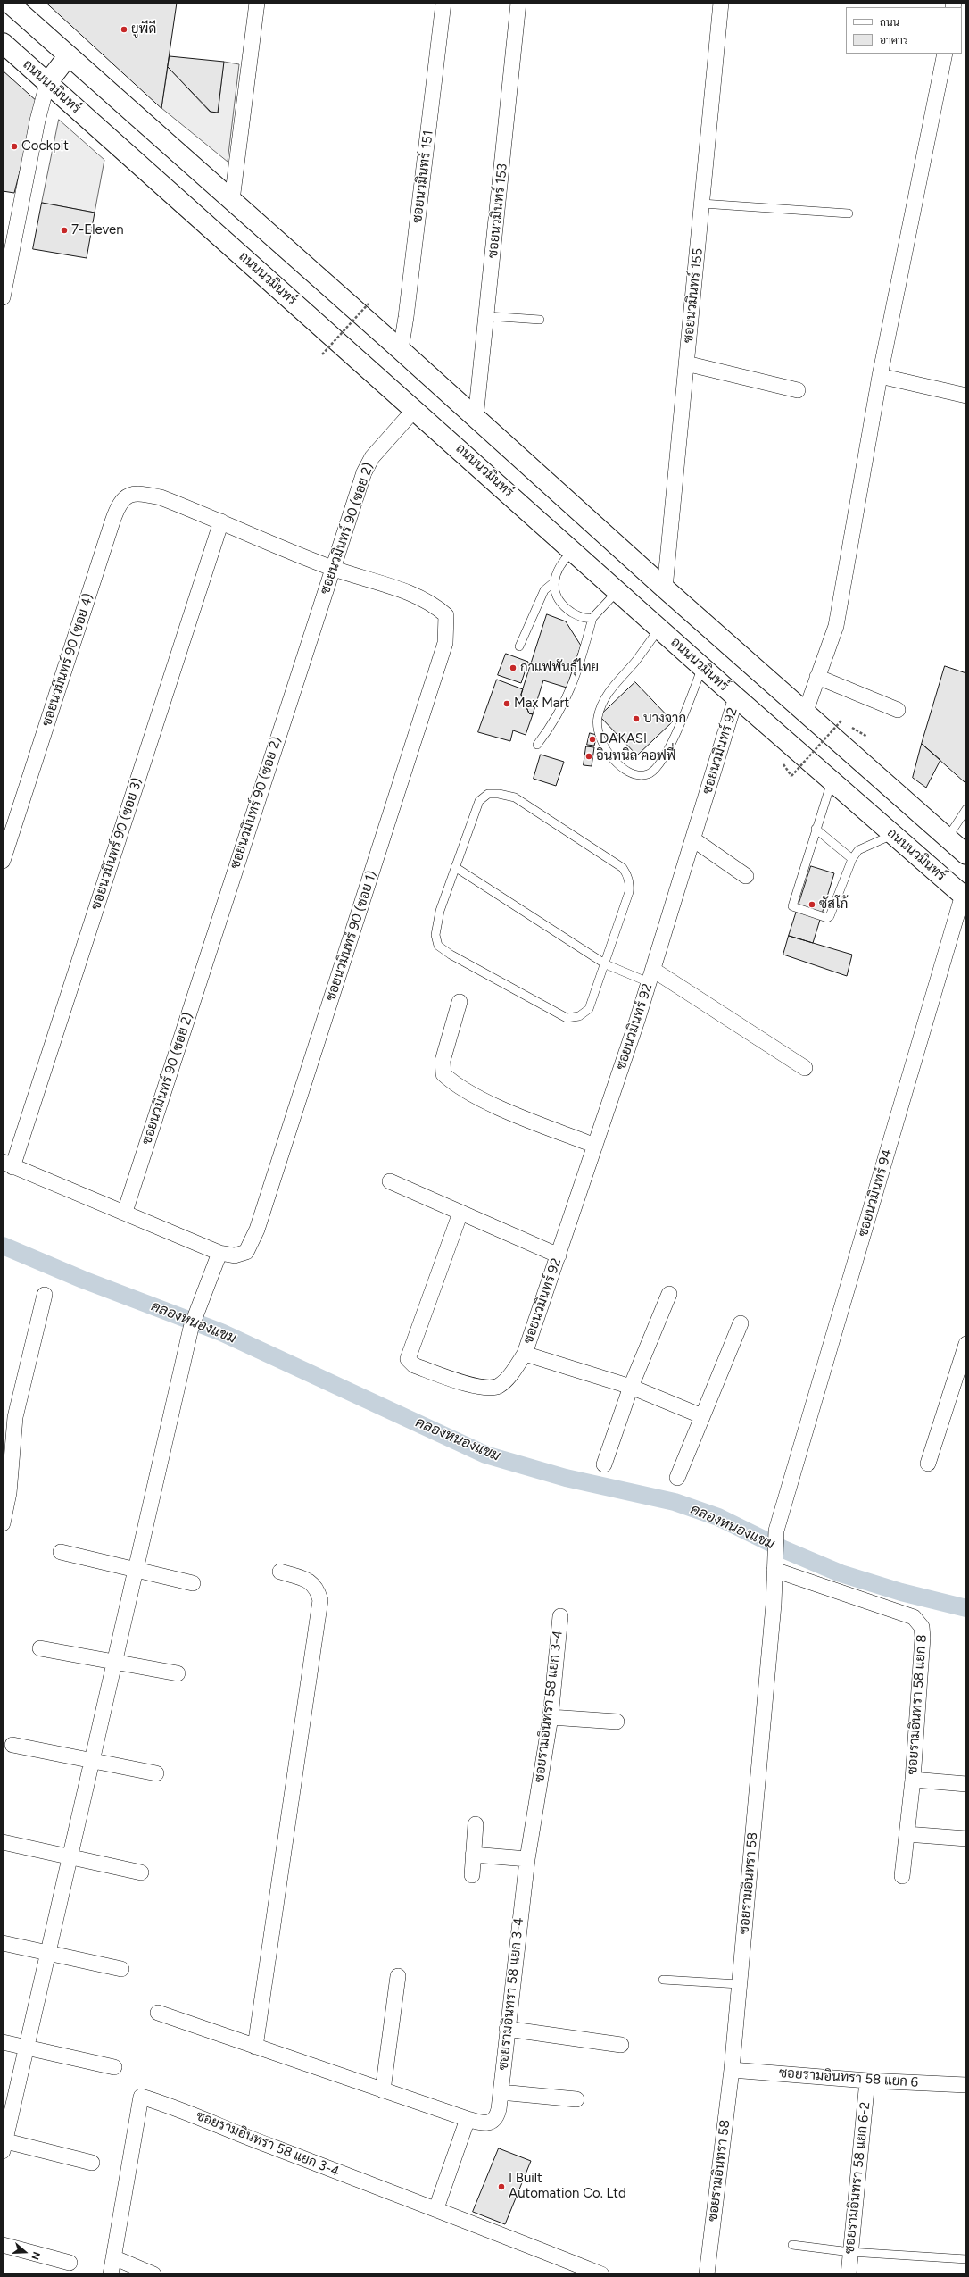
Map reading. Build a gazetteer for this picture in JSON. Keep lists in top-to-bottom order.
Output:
{
  "streets": {
    "main road": ["ถนนนวมินทร์"],
    "street": [
      "ซอยนวมินทร์ 151",
      "ซอยนวมินทร์ 153",
      "ซอยนวมินทร์ 155",
      "ซอยนวมินทร์ 90 (ซอย 2)",
      "ซอยนวมินทร์ 90 (ซอย 4)",
      "ซอยนวมินทร์ 92",
      "ซอยนวมินทร์ 90 (ซอย 3)",
      "ซอยนวมินทร์ 90 (ซอย 1)",
      "ซอยนวมินทร์ 94",
      "ซอยรามอินทรา 58 แยก 8",
      "ซอยรามอินทรา 58 แยก 3-4",
      "ซอยรามอินทรา 58",
      "ซอยรามอินทรา 58 แยก 6",
      "ซอยรามอินทรา 58 แยก 6-2"
    ]
  },
  "crossings": [
    ["ถนนนวมินทร์", "ซอยนวมินทร์ 90 (ซอย 2)"],
    ["ถนนนวมินทร์", "ซอยนวมินทร์ 92"],
    ["ถนนนวมินทร์", "ซอยนวมินทร์ 94"],
    ["ซอยนวมินทร์ 90 (ซอย 2)", "ซอยนวมินทร์ 90 (ซอย 4)"],
    ["ซอยนวมินทร์ 90 (ซอย 2)", "ซอยนวมินทร์ 90 (ซอย 1)"],
    ["ซอยนวมินทร์ 90 (ซอย 4)", "ซอยนวมินทร์ 90 (ซอย 3)"],
    ["ซอยนวมินทร์ 90 (ซอย 4)", "ซอยนวมินทร์ 90 (ซอย 1)"],
    ["ซอยนวมินทร์ 90 (ซอย 3)", "ซอยนวมินทร์ 90 (ซอย 1)"],
    ["ซอยนวมินทร์ 94", "ซอยรามอินทรา 58"],
    ["ซอยรามอินทรา 58 แยก 8", "ซอยรามอินทรา 58"],
    ["ซอยรามอินทรา 58", "ซอยรามอินทรา 58 แยก 6"],
    ["ซอยรามอินทรา 58 แยก 6", "ซอยรามอินทรา 58 แยก 6-2"]
  ],
  "water": ["คลองหนองแขม"],
  "places": [
    "ยูพีดี",
    "Cockpit",
    "7-Eleven",
    "กาแฟพันธุ์ไทย",
    "Max Mart",
    "บางจาก",
    "DAKASI",
    "อินทนิล คอฟฟี่",
    "ซัสโก้",
    "I Built Automation Co. Ltd"
  ],
  "legend": ["ถนน", "อาคาร"],
  "north": "right"
}
